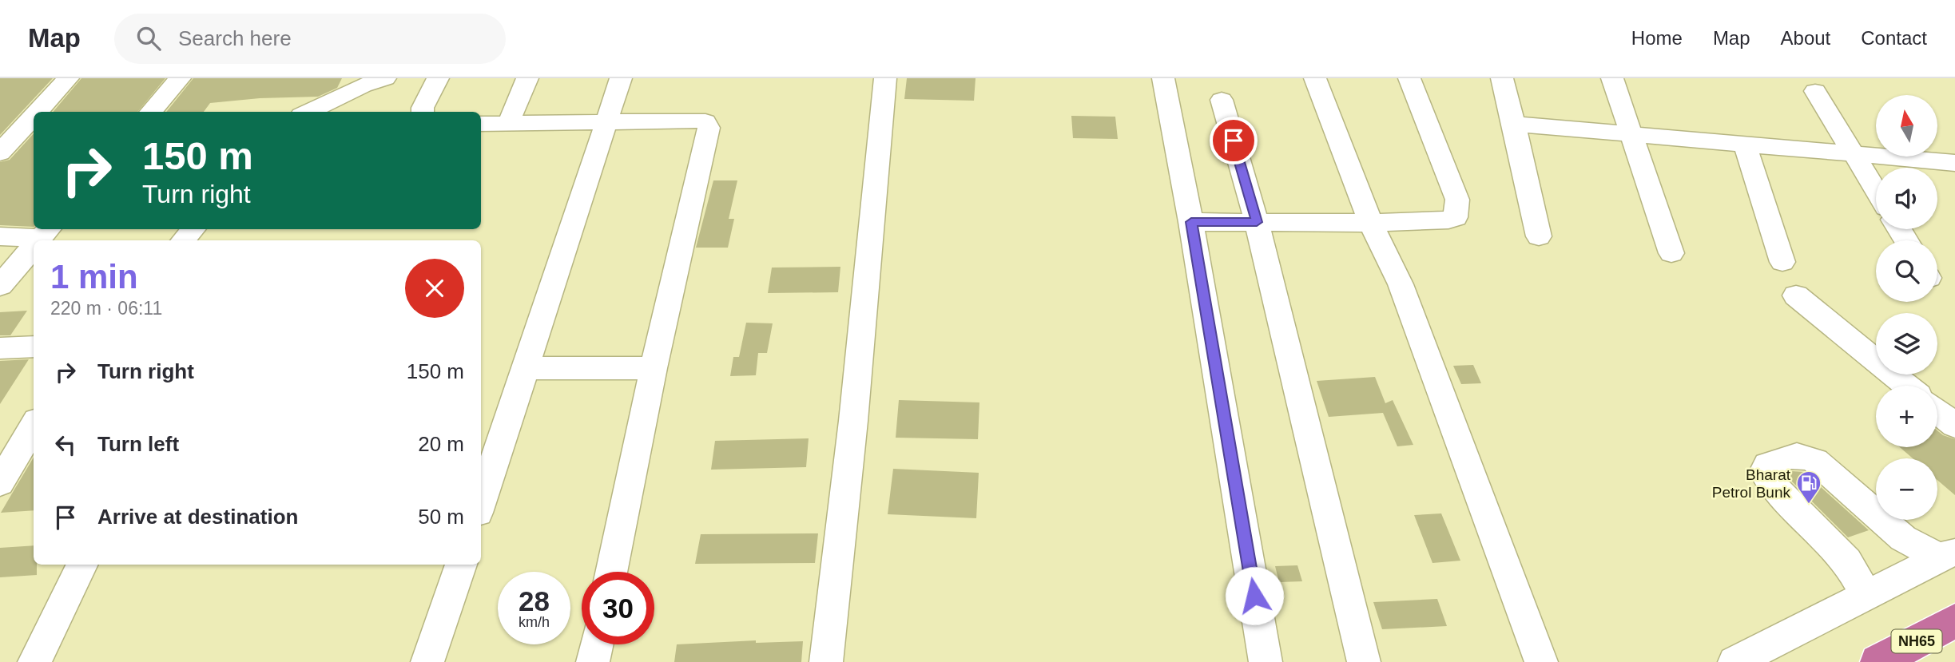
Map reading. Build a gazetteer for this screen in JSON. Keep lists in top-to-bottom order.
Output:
{
  "streets": {
    "highway": ["NH65"]
  },
  "places": {
    "fuel station": ["Bharat Petrol Bunk"]
  },
  "north": "top",
  "page": {
    "header": "Map",
    "search": "Search here",
    "nav": [
      "Home",
      "Map",
      "About",
      "Contact"
    ],
    "map_buttons": ["+", "−"],
    "turn": ["150 m", "Turn right"],
    "heading": ["1 min", "220 m · 06:11"],
    "list": [
      {
        "name": "Turn right",
        "value": "150 m"
      },
      {
        "name": "Turn left",
        "value": "20 m"
      },
      {
        "name": "Arrive at destination",
        "value": "50 m"
      }
    ],
    "speed": "28 km/h",
    "limit": "30"
  }
}
